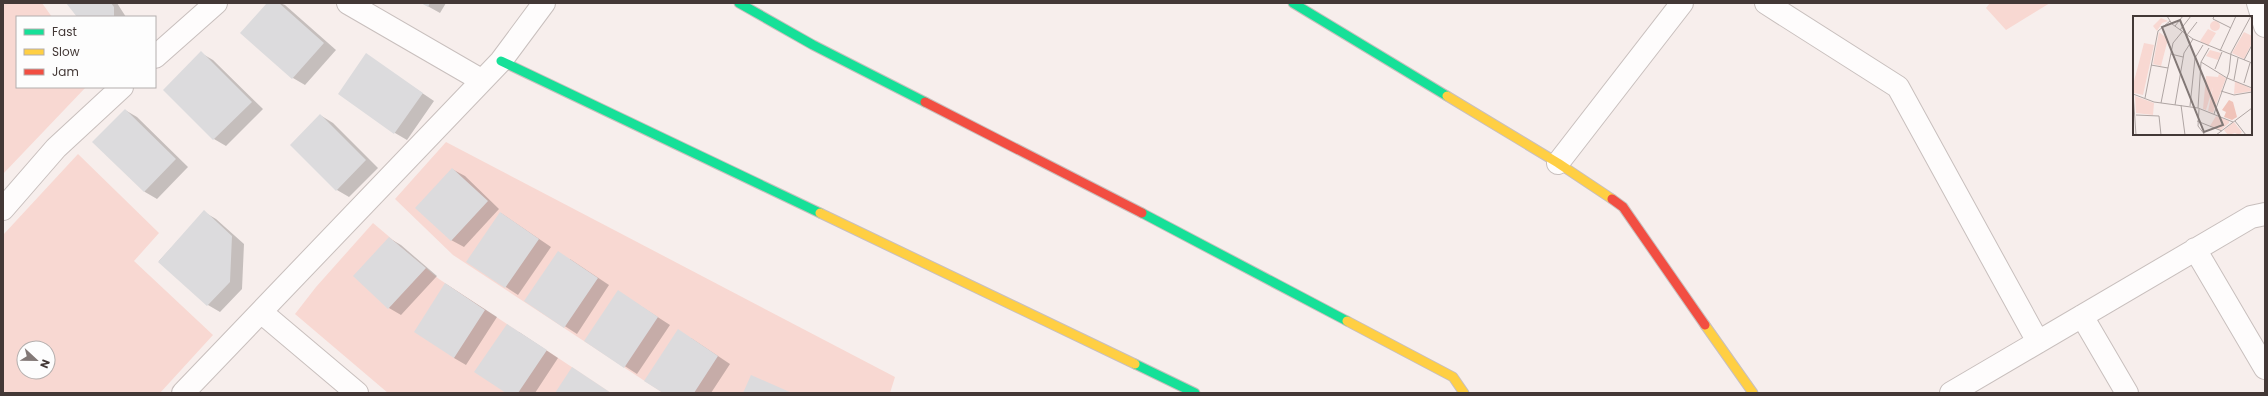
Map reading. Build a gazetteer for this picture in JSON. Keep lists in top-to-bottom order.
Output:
{
  "legend": ["Fast", "Slow", "Jam"],
  "north": "right"
}
